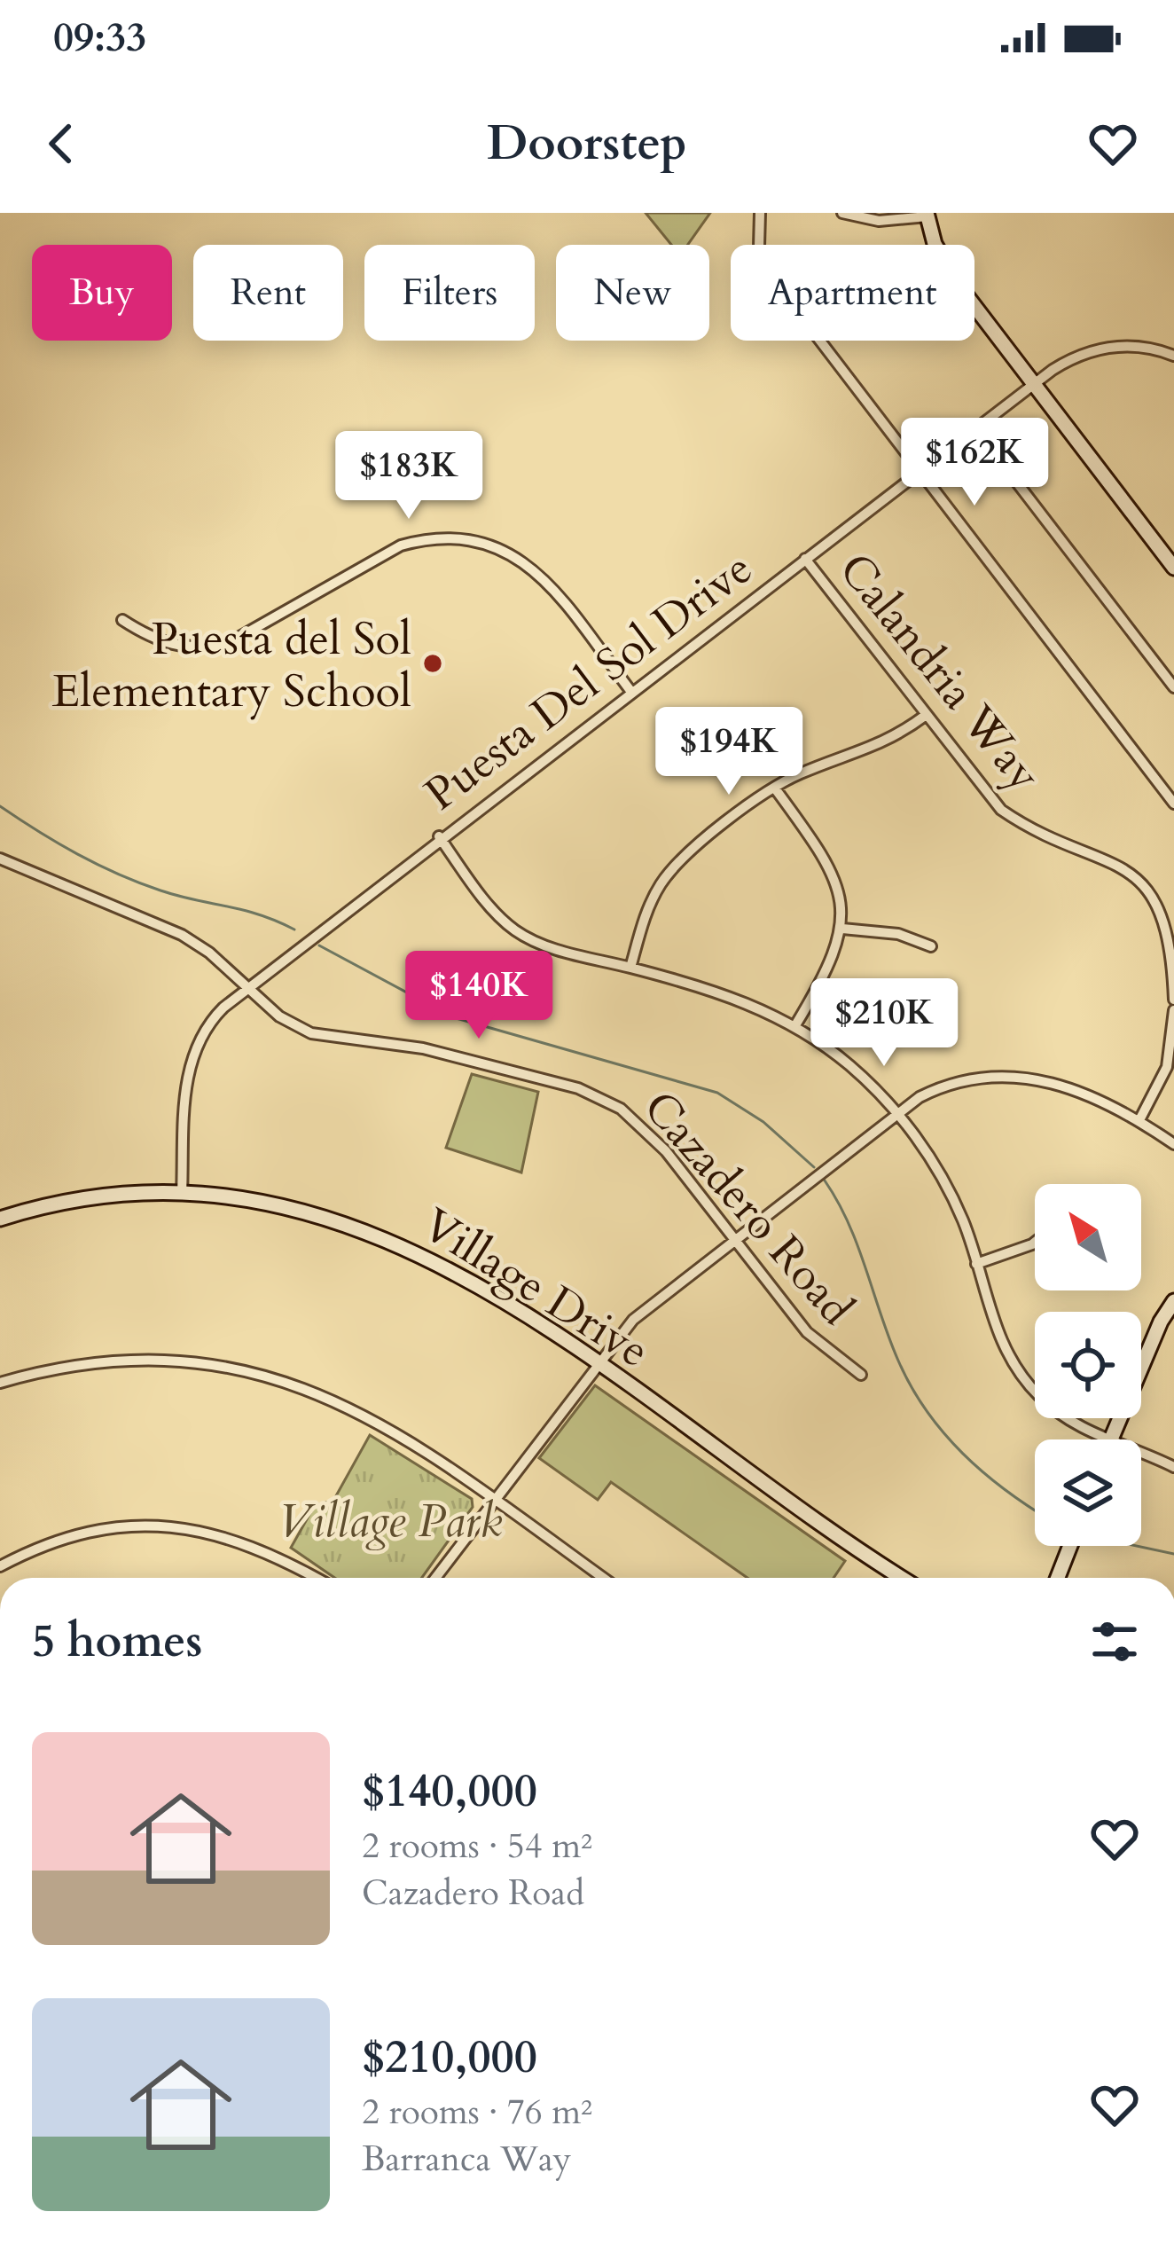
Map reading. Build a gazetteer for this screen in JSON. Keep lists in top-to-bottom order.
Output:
{
  "streets": {
    "main road": ["Village Drive"],
    "street": ["Calandria Way", "Puesta Del Sol Drive", "Cazadero Road"]
  },
  "crossings": [
    ["Calandria Way", "Puesta Del Sol Drive"],
    ["Puesta Del Sol Drive", "Cazadero Road"],
    ["Puesta Del Sol Drive", "Village Drive"]
  ],
  "parks": ["Village Park"],
  "places": ["Puesta del Sol Elementary School"],
  "north": "top left",
  "page": {
    "status": "09:33",
    "header": "Doorstep",
    "chip": [
      "Buy",
      "Rent",
      "Filters",
      "New",
      "Apartment"
    ],
    "price": [
      "$162K",
      "$183K",
      "$194K",
      "$140K",
      "$210K"
    ],
    "heading": "5 homes",
    "list": [
      {
        "name": "$140,000",
        "note": "2 rooms · 54 m² · Cazadero Road"
      },
      {
        "name": "$210,000",
        "note": "2 rooms · 76 m² · Barranca Way"
      }
    ]
  }
}
